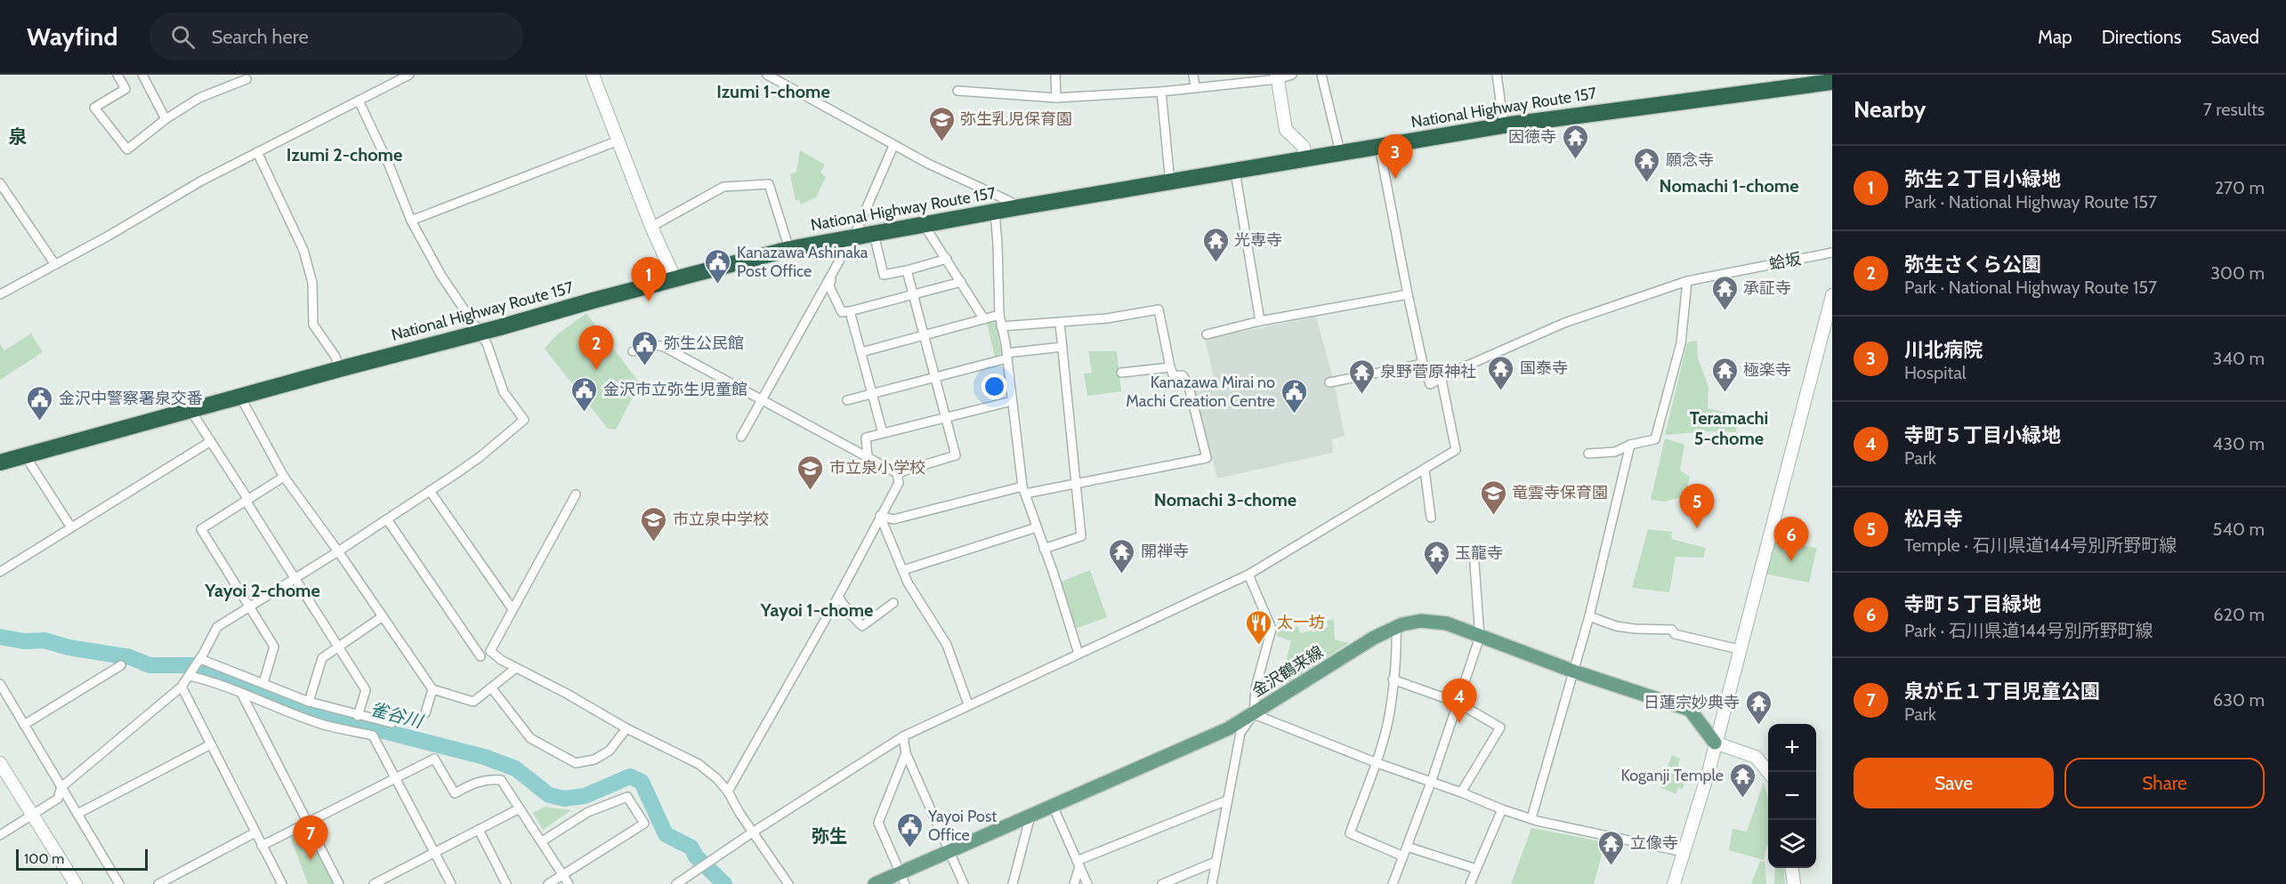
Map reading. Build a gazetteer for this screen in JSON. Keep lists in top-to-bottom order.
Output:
{
  "streets": {
    "highway": ["National Highway Route 157"],
    "main road": ["金沢鶴来線"],
    "street": ["蛤坂"]
  },
  "districts": [
    "Izumi 1-chome",
    "泉",
    "Izumi 2-chome",
    "Nomachi 1-chome",
    "Teramachi 5-chome",
    "Nomachi 3-chome",
    "Yayoi 2-chome",
    "Yayoi 1-chome",
    "弥生"
  ],
  "water": ["雀谷川"],
  "places": {
    "school or university": [
      "弥生乳児保育園",
      "市立泉小学校",
      "竜雲寺保育園",
      "市立泉中学校"
    ],
    "temple": [
      "因徳寺",
      "願念寺",
      "光専寺",
      "承証寺",
      "国泰寺",
      "極楽寺",
      "泉野菅原神社",
      "開禅寺",
      "玉龍寺",
      "日蓮宗妙典寺",
      "Koganji Temple",
      "立像寺"
    ],
    "public building": [
      "Kanazawa Ashinaka Post Office",
      "弥生公民館",
      "金沢市立弥生児童館",
      "Kanazawa Mirai no Machi Creation Centre",
      "金沢中警察署泉交番",
      "Yayoi Post Office"
    ],
    "restaurant": ["太一坊"]
  },
  "scale_bar": "100 m",
  "page": {
    "header": "Wayfind",
    "search": "Search here",
    "nav": ["Map", "Directions", "Saved"],
    "heading": ["Nearby", "7 results"],
    "pins": [
      "3",
      "1",
      "2",
      "5",
      "6",
      "4",
      "7"
    ],
    "list": [
      {
        "mark": "1",
        "name": "弥生２丁目小緑地",
        "note": "Park · National Highway Route 157",
        "value": "270 m"
      },
      {
        "mark": "2",
        "name": "弥生さくら公園",
        "note": "Park · National Highway Route 157",
        "value": "300 m"
      },
      {
        "mark": "3",
        "name": "川北病院",
        "note": "Hospital",
        "value": "340 m"
      },
      {
        "mark": "4",
        "name": "寺町５丁目小緑地",
        "note": "Park",
        "value": "430 m"
      },
      {
        "mark": "5",
        "name": "松月寺",
        "note": "Temple · 石川県道144号別所野町線",
        "value": "540 m"
      },
      {
        "mark": "6",
        "name": "寺町５丁目緑地",
        "note": "Park · 石川県道144号別所野町線",
        "value": "620 m"
      },
      {
        "mark": "7",
        "name": "泉が丘１丁目児童公園",
        "note": "Park",
        "value": "630 m"
      }
    ],
    "map_buttons": ["+", "−"],
    "buttons": ["Save", "Share"],
    "scale": "100 m"
  }
}
